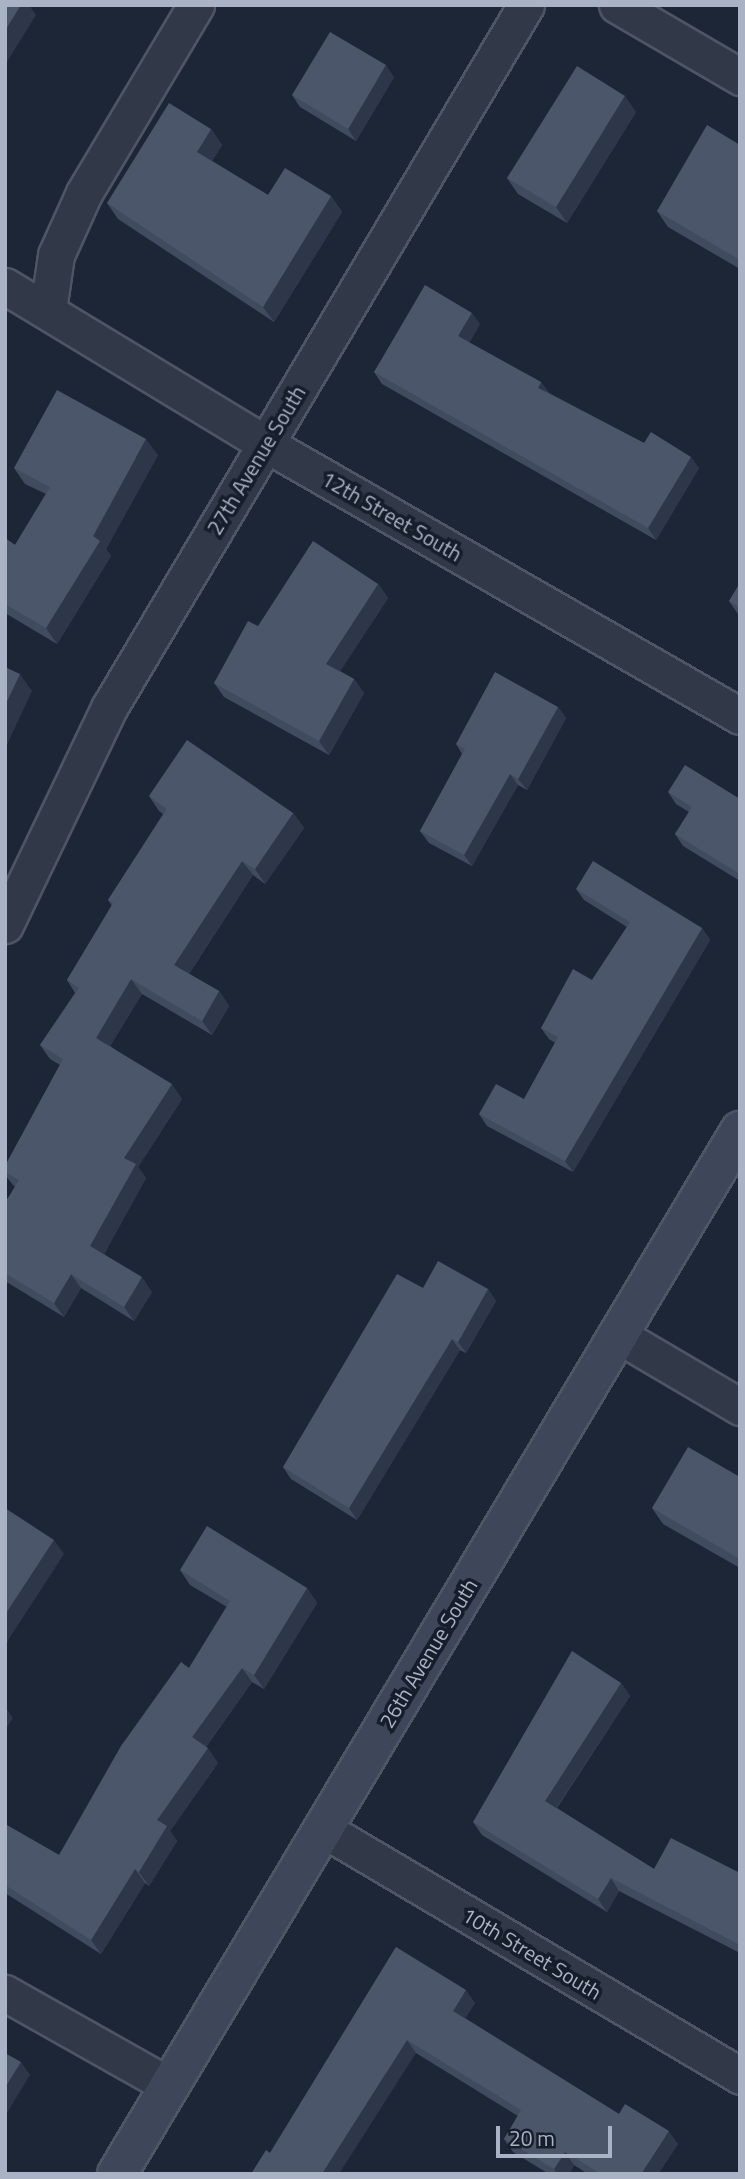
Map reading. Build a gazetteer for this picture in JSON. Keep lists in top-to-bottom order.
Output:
{
  "streets": {
    "street": [
      "27th Avenue South",
      "12th Street South",
      "26th Avenue South",
      "10th Street South"
    ]
  },
  "crossings": [
    ["27th Avenue South", "12th Street South"],
    ["26th Avenue South", "10th Street South"]
  ],
  "scale_bar": "20 m"
}
